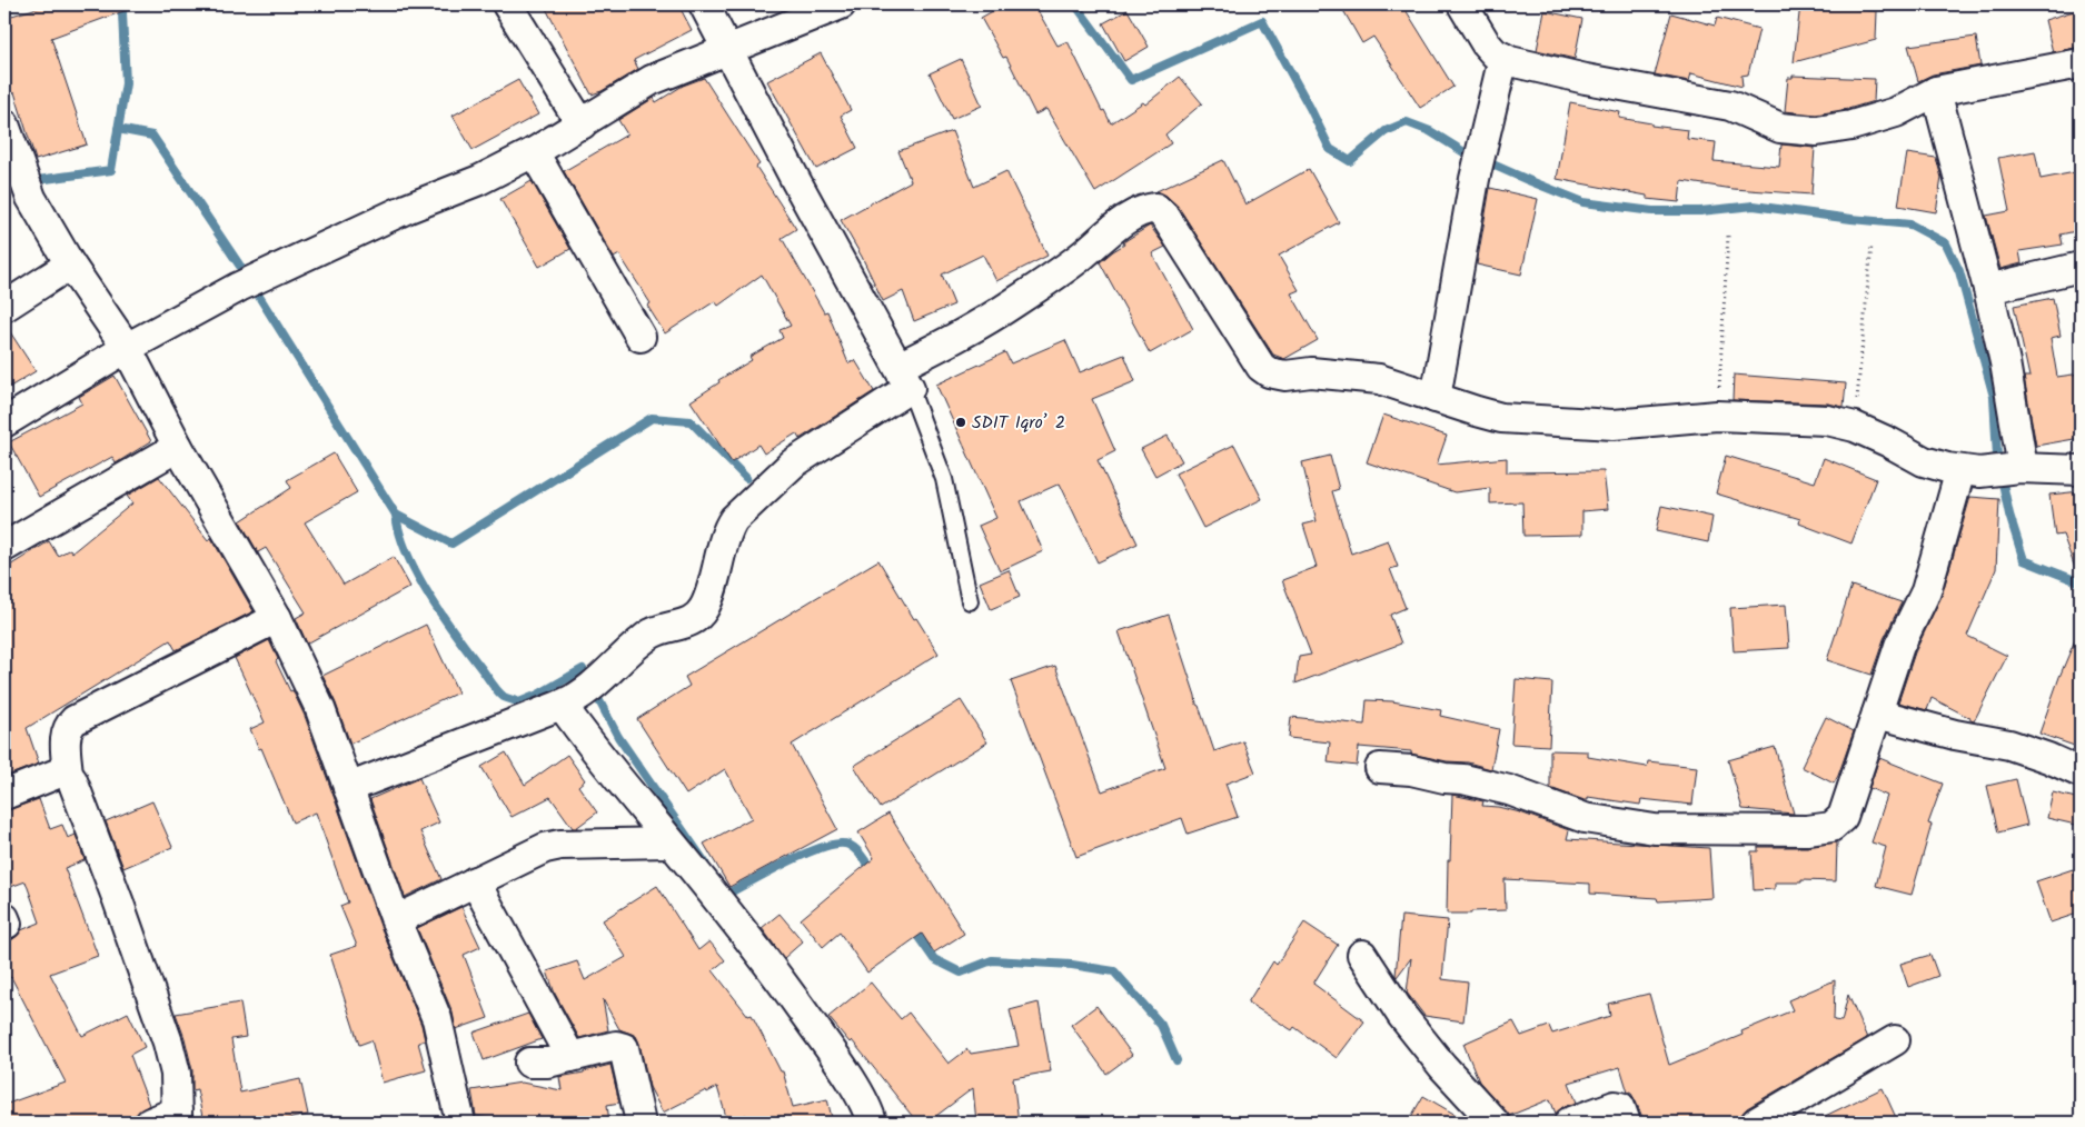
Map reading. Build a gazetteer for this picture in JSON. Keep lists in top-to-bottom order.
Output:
{
  "places": ["SDIT Iqro’ 2"]
}
